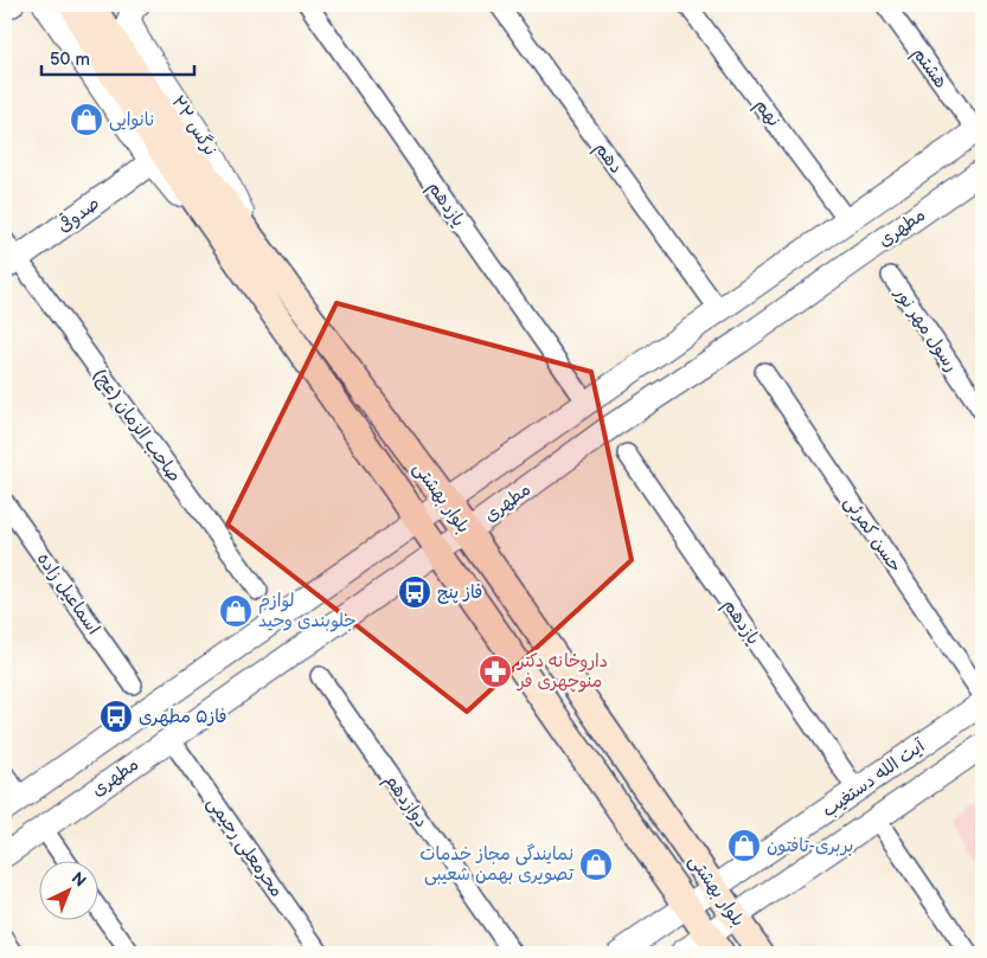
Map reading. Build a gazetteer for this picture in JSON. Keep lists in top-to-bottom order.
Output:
{
  "streets": {
    "main road": ["بلوار بهشتی"],
    "street": [
      "هشتم",
      "نهم",
      "نرگس ۲۲",
      "دهم",
      "یازدهم",
      "صدوقی",
      "مطهری",
      "رسول مهر نور",
      "صاحب الزمان (عج)",
      "حسن کمرئی",
      "اسماعیل زاده",
      "آیت الله دستغیب",
      "دوازدهم",
      "محرمعلی رحیمی"
    ]
  },
  "crossings": [
    ["هشتم", "مطهری"],
    ["نهم", "مطهری"],
    ["نرگس ۲۲", "بلوار بهشتی"],
    ["دهم", "مطهری"],
    ["یازدهم", "مطهری"],
    ["یازدهم", "آیت الله دستغیب"],
    ["صدوقی", "صاحب الزمان (عج)"],
    ["مطهری", "بلوار بهشتی"],
    ["مطهری", "محرمعلی رحیمی"],
    ["بلوار بهشتی", "آیت الله دستغیب"]
  ],
  "places": {
    "shop": [
      "نانوایی",
      "لوازم جلوبندی وحید",
      "بربری-تافتون",
      "نمایندگی مجاز خدمات تصویری بهمن شعیبی"
    ],
    "bus stop": ["فاز پنج", "فاز۵ مطهری"],
    "pharmacy": ["داروخانه دکتر منوچهری فر"]
  },
  "scale_bar": "50 m",
  "north": "top right"
}
